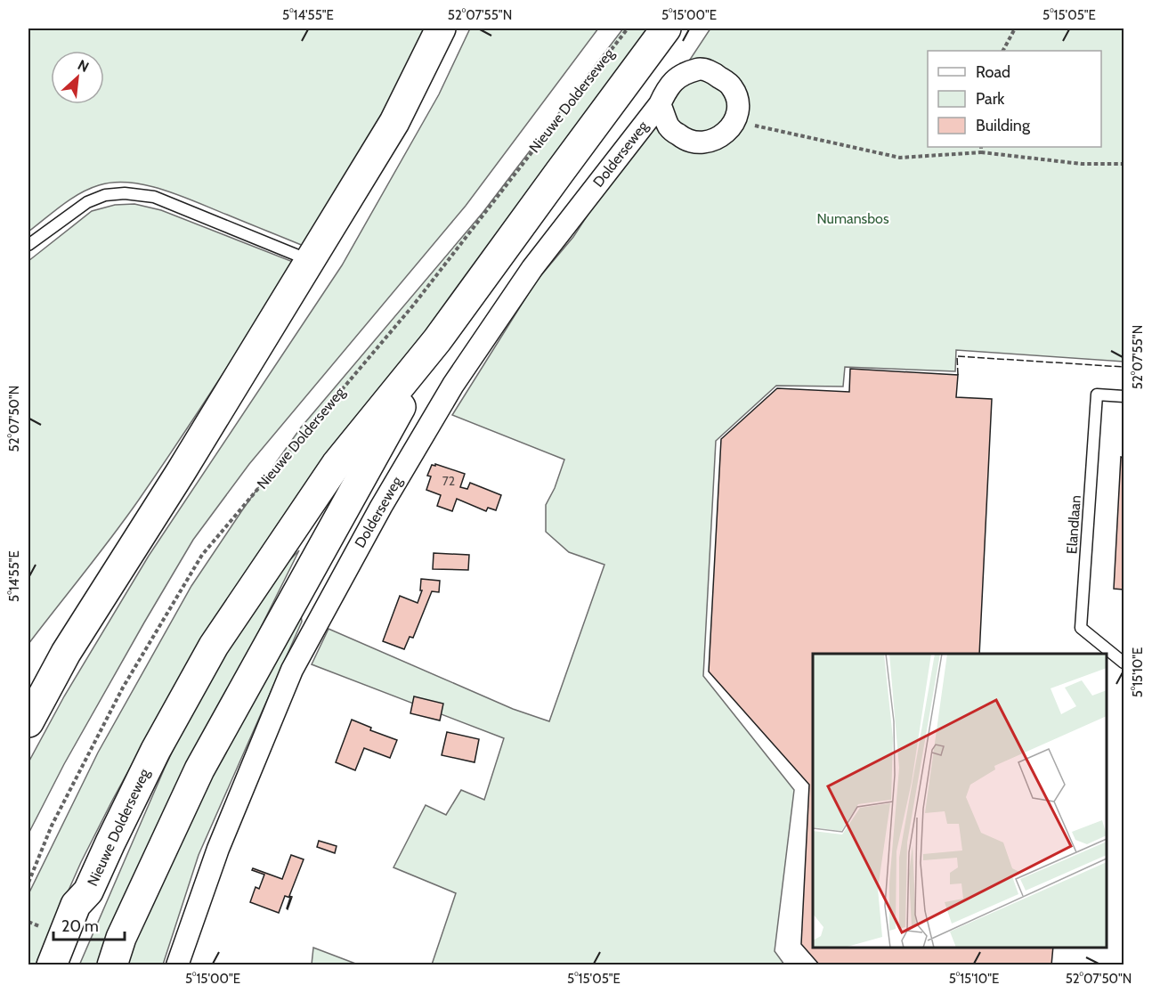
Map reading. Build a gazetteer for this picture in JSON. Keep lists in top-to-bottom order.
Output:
{
  "streets": {
    "main road": ["Nieuwe Dolderseweg"],
    "street": ["Dolderseweg"],
    "lane": ["Elandlaan"]
  },
  "parks": ["Numansbos"],
  "house_numbers": ["72"],
  "legend": ["Road", "Park", "Building"],
  "scale_bar": "20 m",
  "north": "top right",
  "coordinates": [
    "5°14'55\"E",
    "52°07'55\"N",
    "5°15'00\"E",
    "5°15'05\"E",
    "52°07'50\"N",
    "5°15'10\"E"
  ]
}
